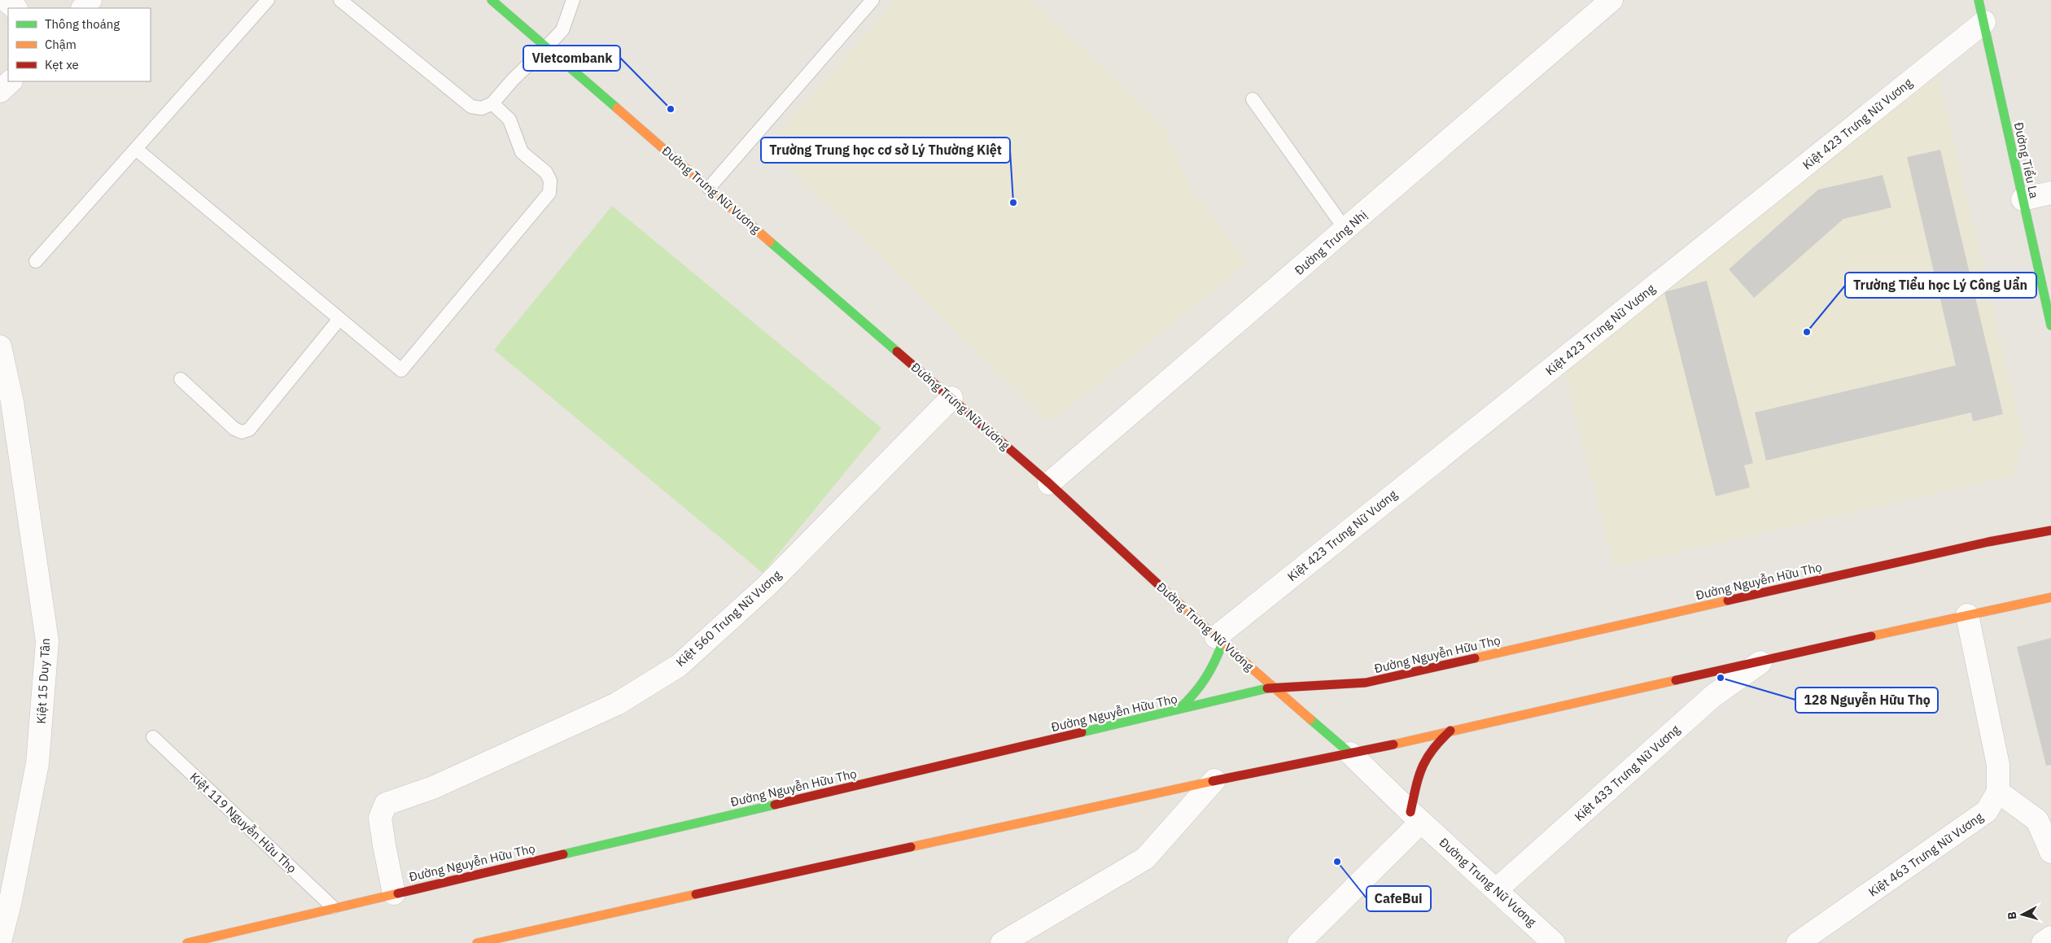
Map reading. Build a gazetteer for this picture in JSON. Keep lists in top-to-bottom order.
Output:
{
  "streets": {
    "main road": ["Đường Tiểu La", "Đường Trưng Nữ Vương", "Đường Nguyễn Hữu Thọ"],
    "street": [
      "Kiệt 423 Trưng Nữ Vương",
      "Đường Trưng Nhị",
      "Kiệt 560 Trưng Nữ Vương",
      "Kiệt 15 Duy Tân",
      "Kiệt 433 Trưng Nữ Vương",
      "Kiệt 463 Trưng Nữ Vương"
    ],
    "lane": ["Kiệt 119 Nguyễn Hữu Thọ"]
  },
  "crossings": [
    ["Kiệt 423 Trưng Nữ Vương", "Đường Tiểu La"],
    ["Kiệt 423 Trưng Nữ Vương", "Đường Trưng Nữ Vương"],
    ["Đường Trưng Nữ Vương", "Đường Trưng Nhị"],
    ["Đường Trưng Nữ Vương", "Đường Nguyễn Hữu Thọ"],
    ["Đường Trưng Nữ Vương", "Kiệt 560 Trưng Nữ Vương"],
    ["Đường Trưng Nữ Vương", "Kiệt 433 Trưng Nữ Vương"],
    ["Đường Nguyễn Hữu Thọ", "Kiệt 560 Trưng Nữ Vương"],
    ["Đường Nguyễn Hữu Thọ", "Kiệt 119 Nguyễn Hữu Thọ"]
  ],
  "places": [
    "Vietcombank",
    "Trường Trung học cơ sở Lý Thường Kiệt",
    "Trường Tiểu học Lý Công Uẩn",
    "128 Nguyễn Hữu Thọ",
    "CafeBui"
  ],
  "legend": ["Thông thoáng", "Chậm", "Kẹt xe"],
  "north": "left"
}
